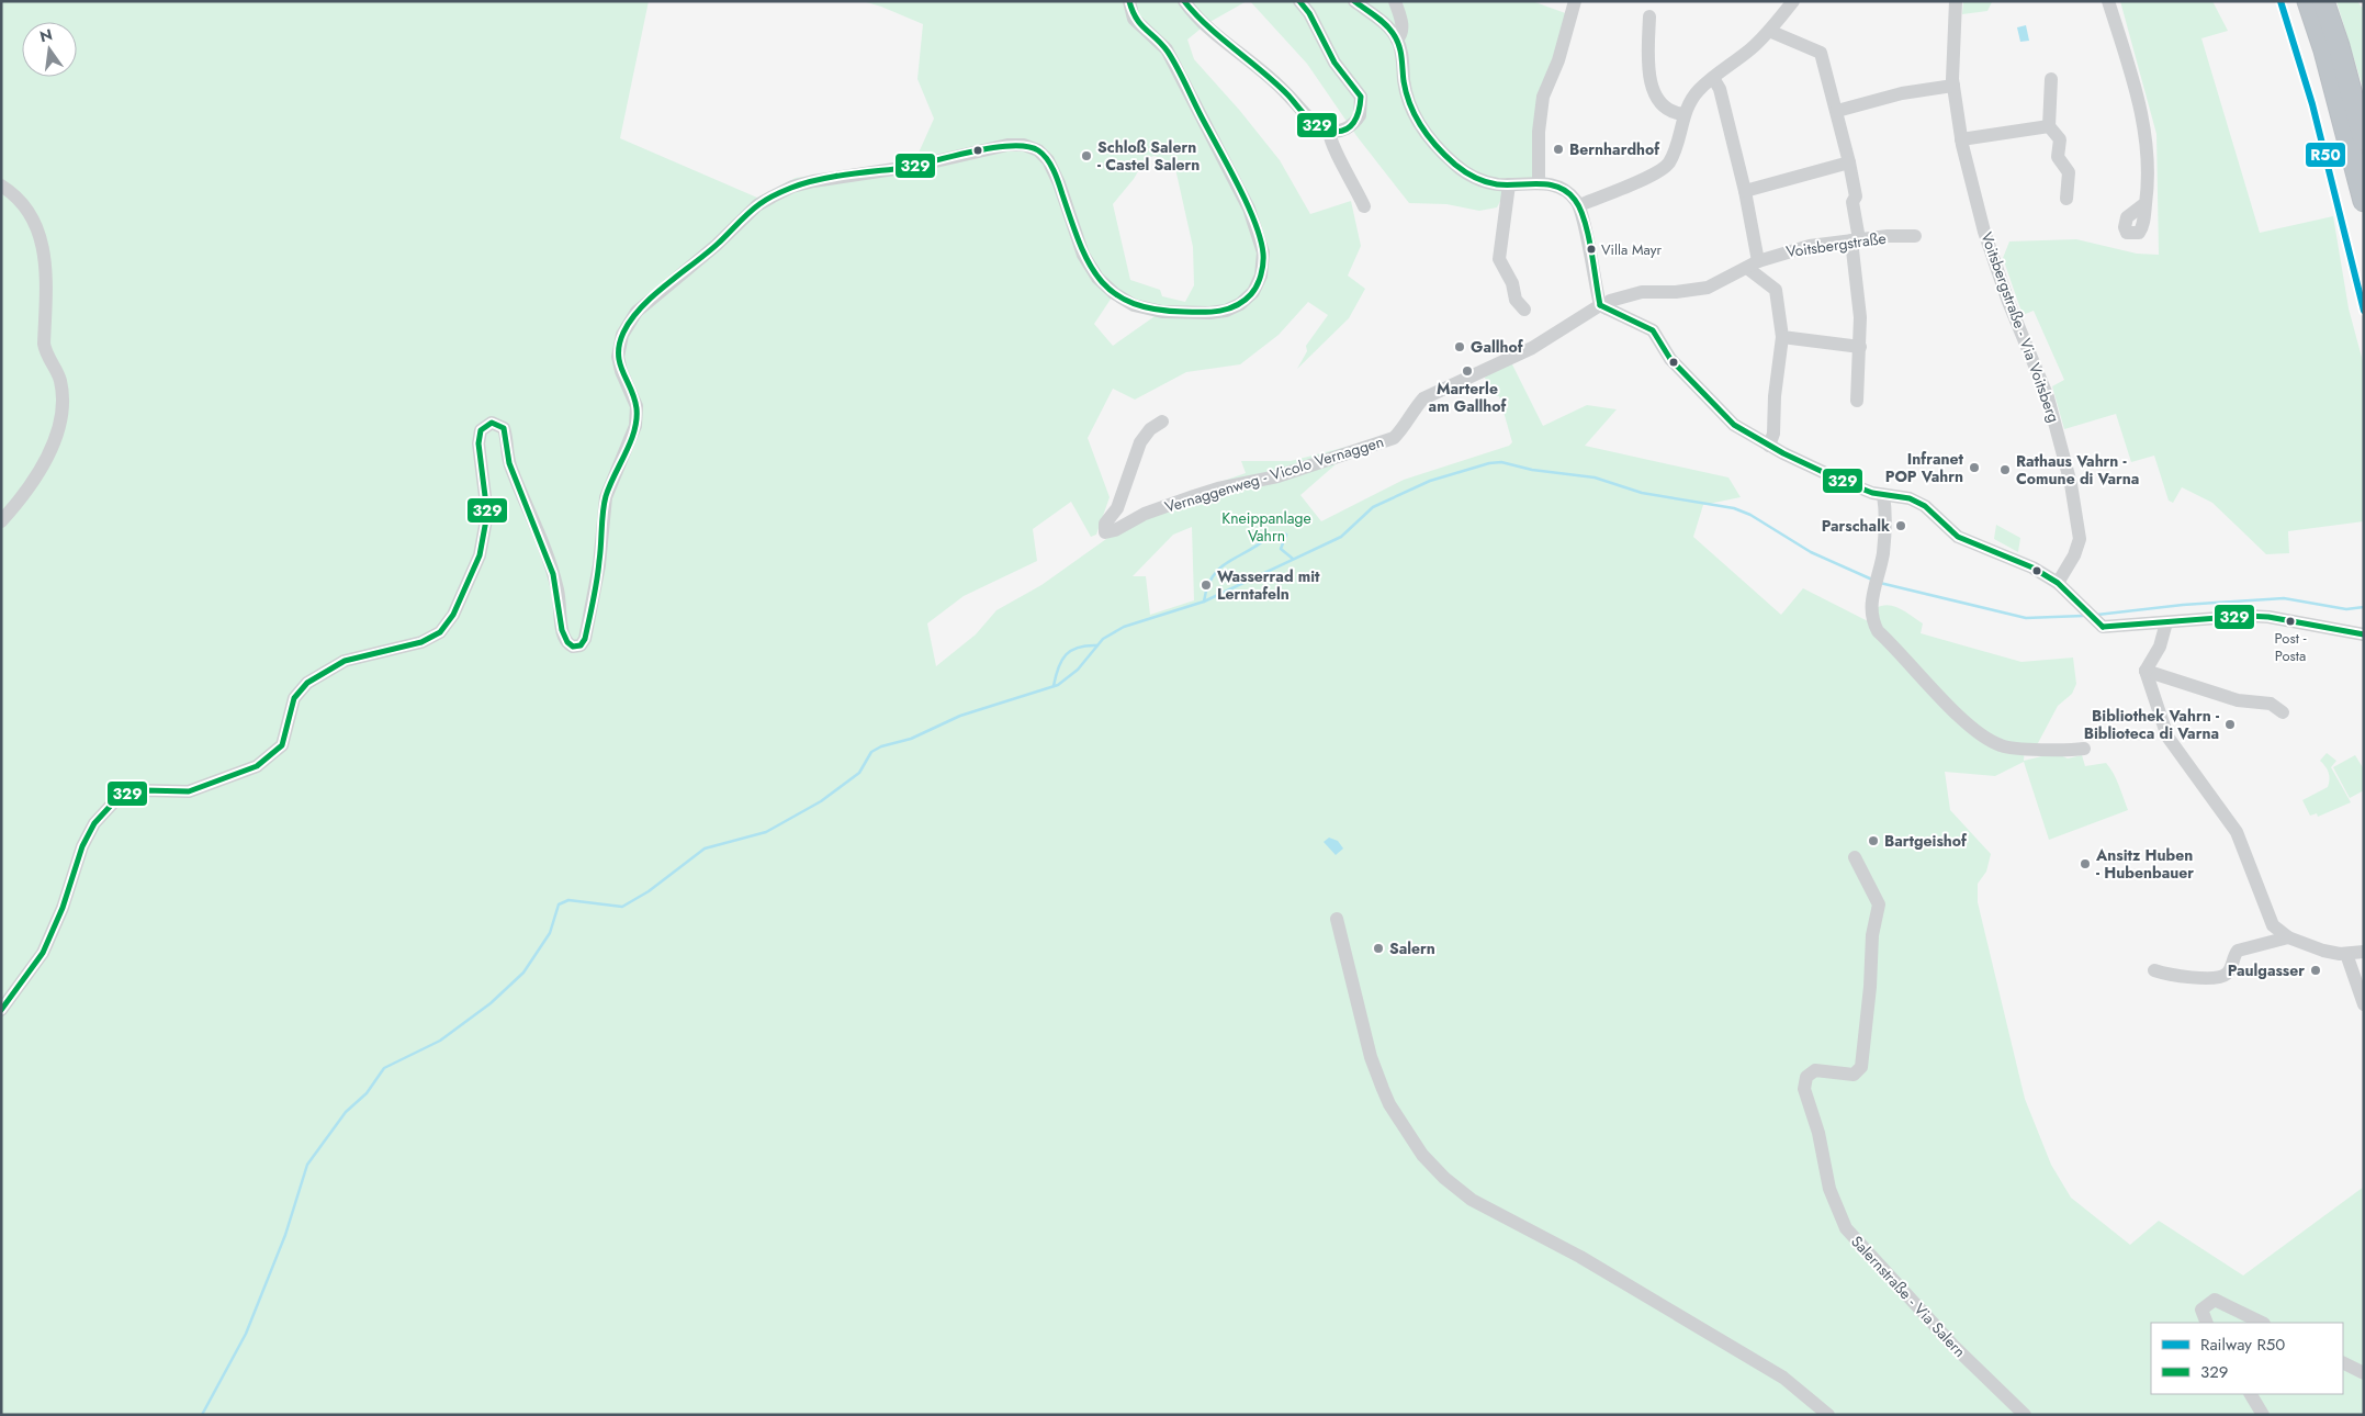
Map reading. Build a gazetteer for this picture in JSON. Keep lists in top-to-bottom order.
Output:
{
  "streets": {
    "street": [
      "Voitsbergstraße",
      "Voitsbergstraße - Via Voitsberg",
      "Vernaggenweg - Vicolo Vernaggen",
      "Salernstraße - Via Salern"
    ]
  },
  "crossings": [
    ["Voitsbergstraße", "Vernaggenweg - Vicolo Vernaggen"]
  ],
  "parks": ["Kneippanlage Vahrn"],
  "places": [
    "Bernhardhof",
    "Schloß Salern - Castel Salern",
    "Villa Mayr",
    "Gallhof",
    "Marterle am Gallhof",
    "Infranet POP Vahrn",
    "Rathaus Vahrn - Comune di Varna",
    "Parschalk",
    "Wasserrad mit Lerntafeln",
    "Post - Posta",
    "Bibliothek Vahrn - Biblioteca di Varna",
    "Bartgeishof",
    "Ansitz Huben - Hubenbauer",
    "Salern",
    "Paulgasser"
  ],
  "lines": ["rail line R50", "transit line 329"],
  "legend": ["Railway R50", "329"],
  "north": "top"
}
